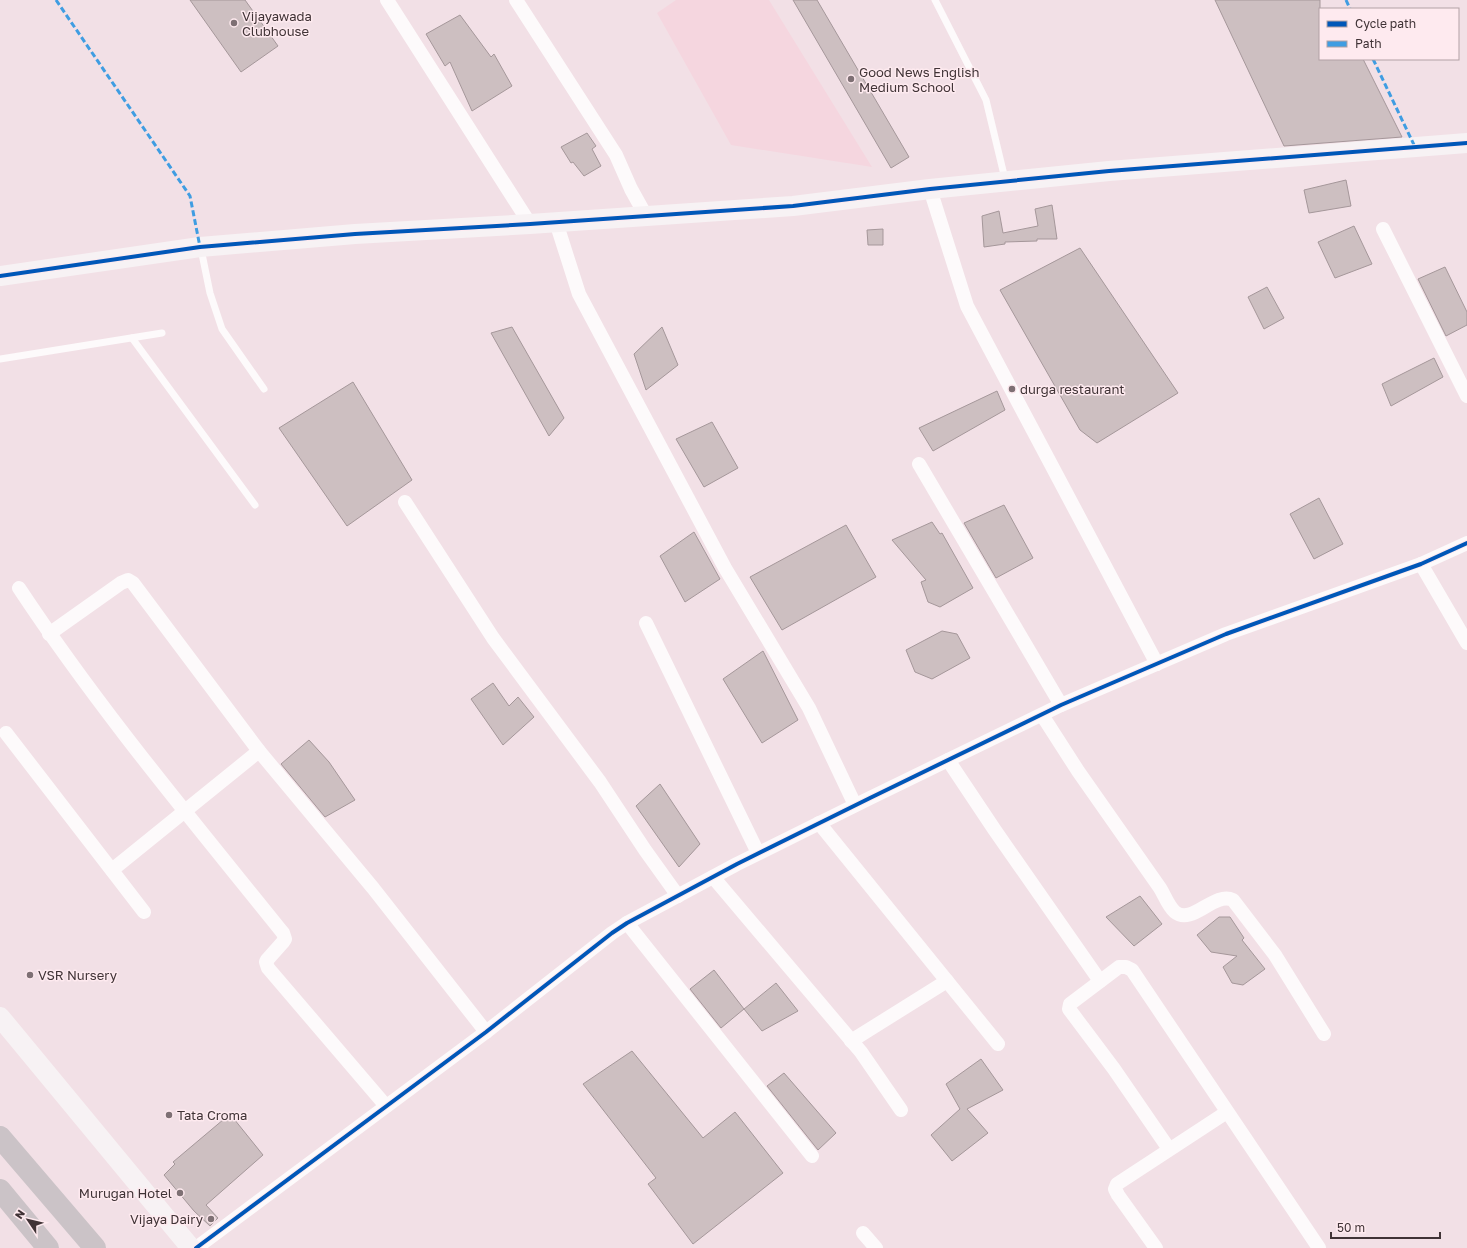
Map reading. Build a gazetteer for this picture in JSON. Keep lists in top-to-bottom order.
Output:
{
  "places": [
    "Vijayawada Clubhouse",
    "Good News English Medium School",
    "durga restaurant",
    "VSR Nursery",
    "Tata Croma",
    "Murugan Hotel",
    "Vijaya Dairy"
  ],
  "legend": ["Cycle path", "Path"],
  "scale_bar": "50 m",
  "north": "top left"
}
